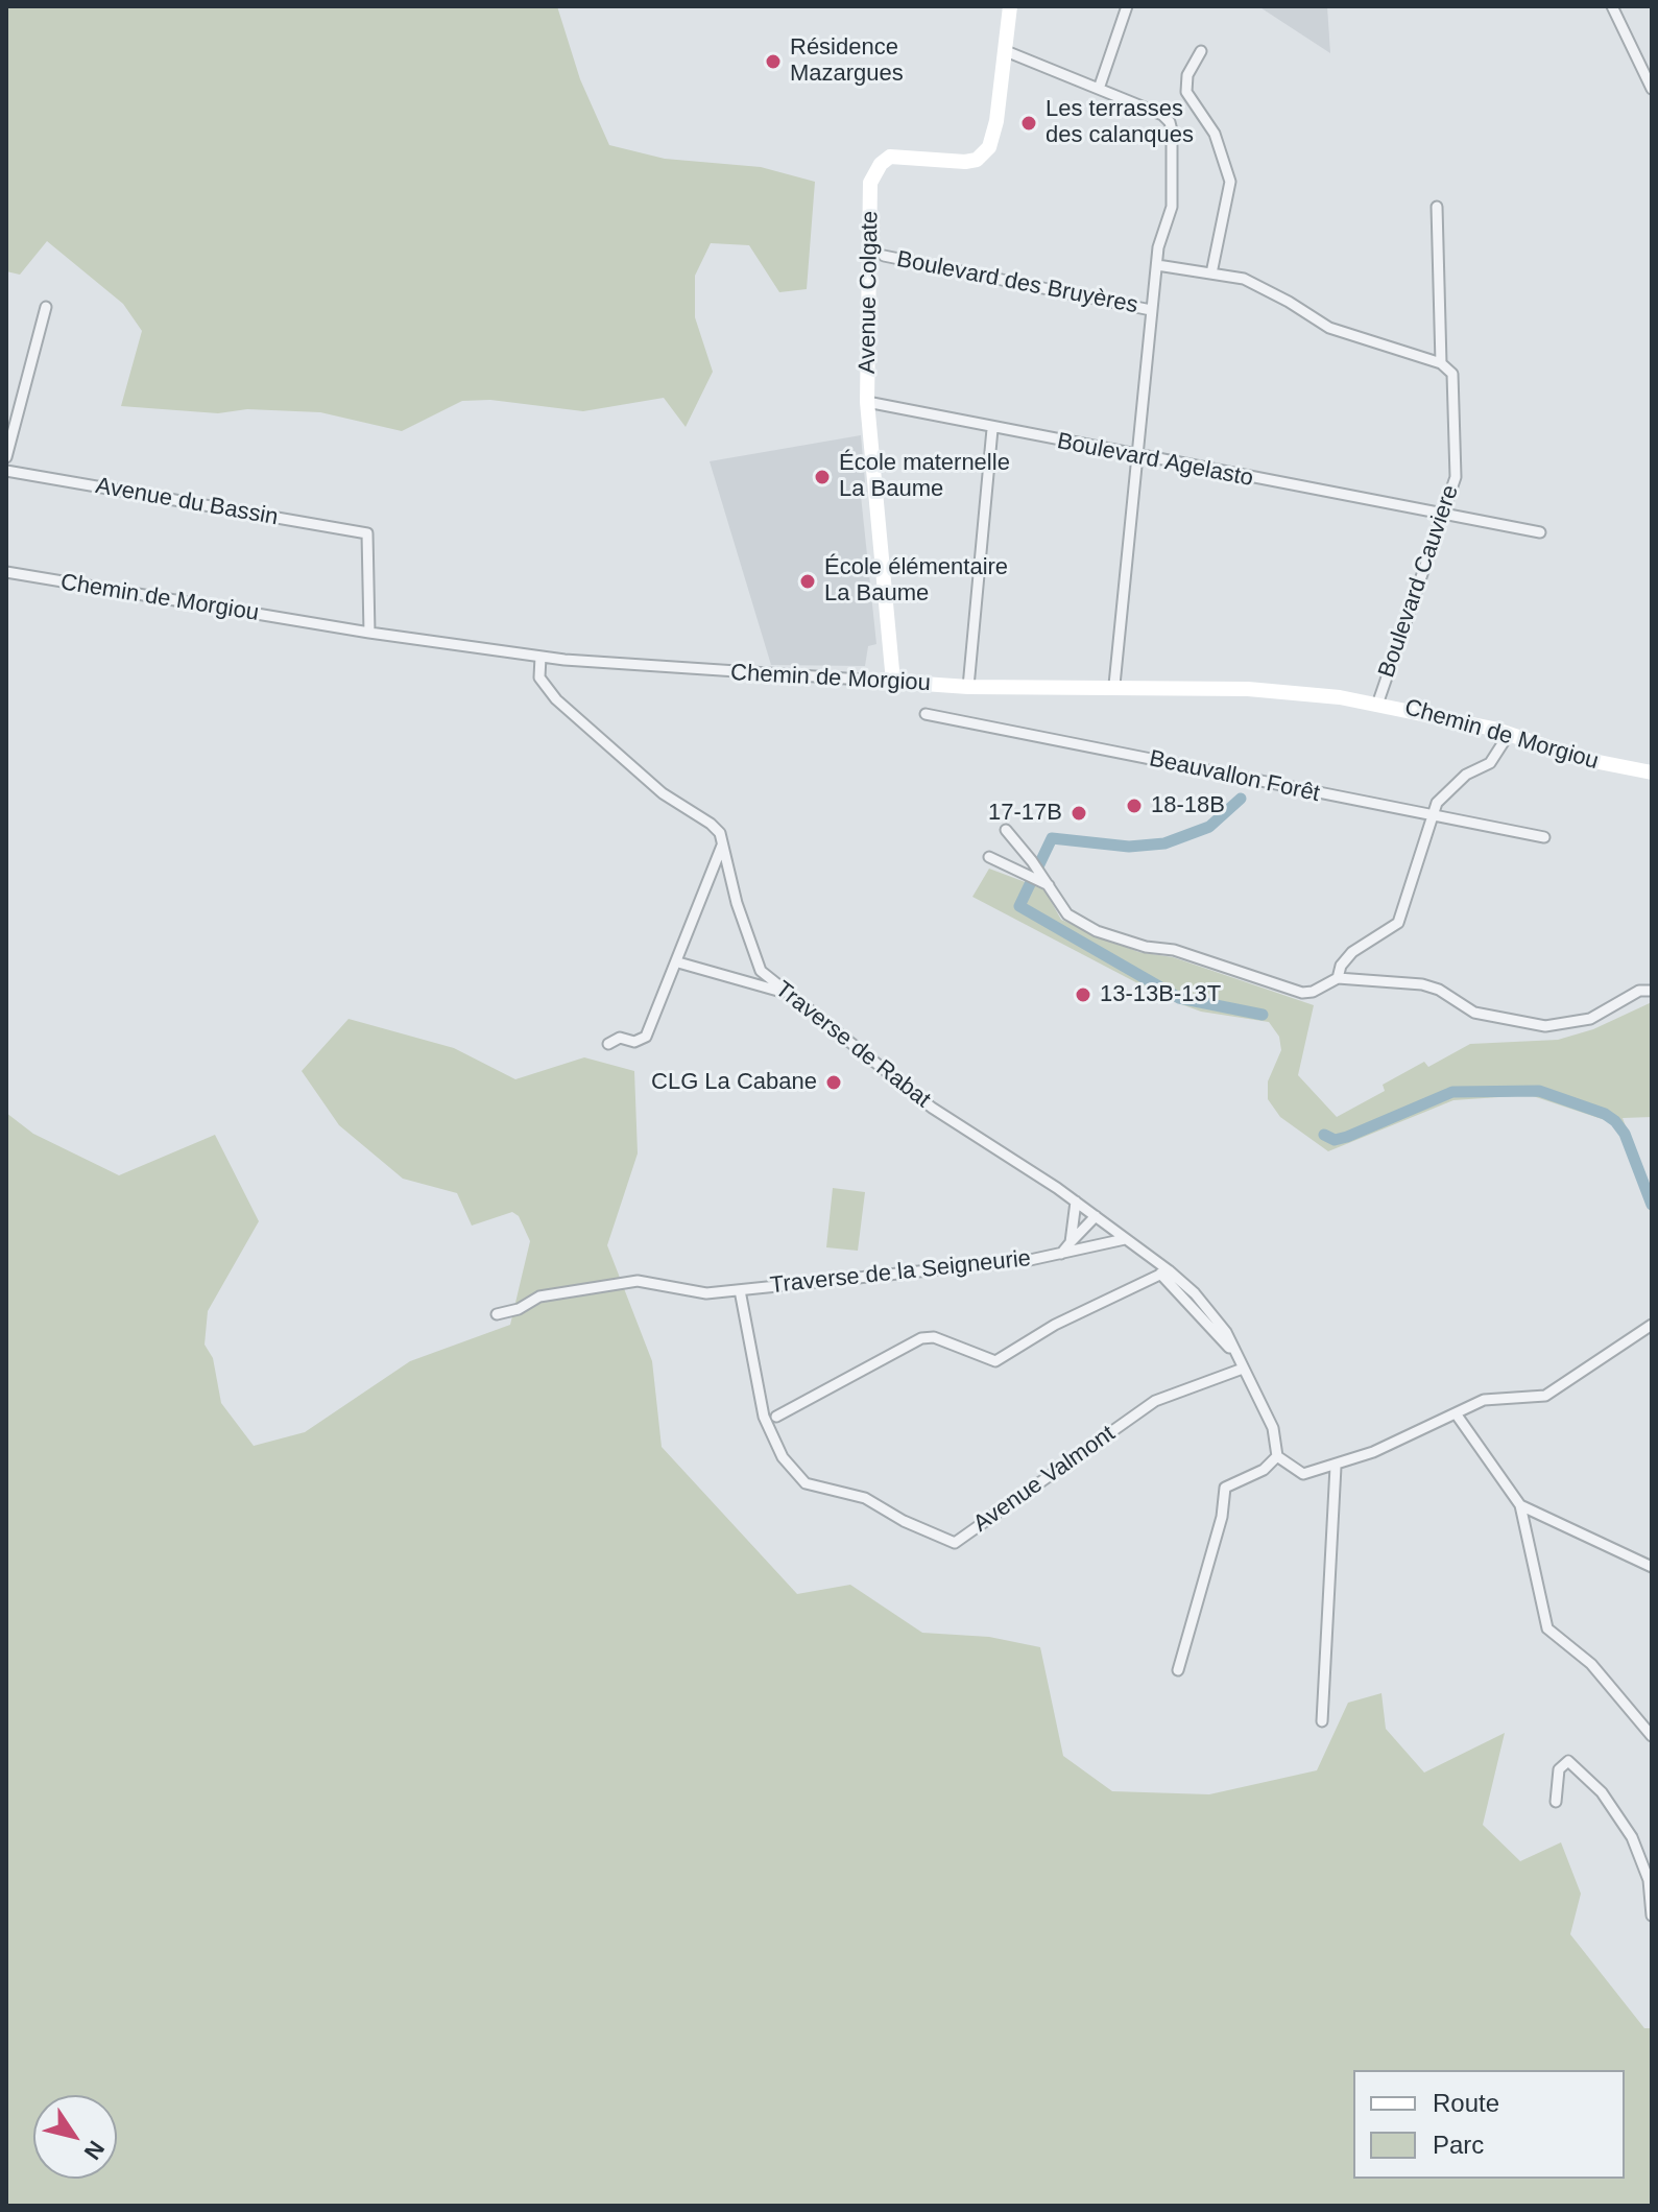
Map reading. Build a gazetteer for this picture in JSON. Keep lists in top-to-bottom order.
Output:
{
  "streets": {
    "street": [
      "Boulevard des Bruyères",
      "Avenue Colgate",
      "Boulevard Agelasto",
      "Avenue du Bassin",
      "Boulevard Cauviere",
      "Chemin de Morgiou",
      "Beauvallon Forêt",
      "Traverse de Rabat",
      "Traverse de la Seigneurie",
      "Avenue Valmont"
    ]
  },
  "crossings": [
    ["Avenue Colgate", "Boulevard Agelasto"],
    ["Avenue Colgate", "Chemin de Morgiou"],
    ["Boulevard Agelasto", "Boulevard Cauviere"],
    ["Avenue du Bassin", "Chemin de Morgiou"],
    ["Boulevard Cauviere", "Chemin de Morgiou"],
    ["Chemin de Morgiou", "Traverse de Rabat"],
    ["Traverse de la Seigneurie", "Avenue Valmont"]
  ],
  "places": [
    "Résidence Mazargues",
    "Les terrasses des calanques",
    "École maternelle La Baume",
    "École élémentaire La Baume",
    "18-18B",
    "17-17B",
    "13-13B-13T",
    "CLG La Cabane"
  ],
  "legend": ["Route", "Parc"],
  "north": "bottom right"
}
